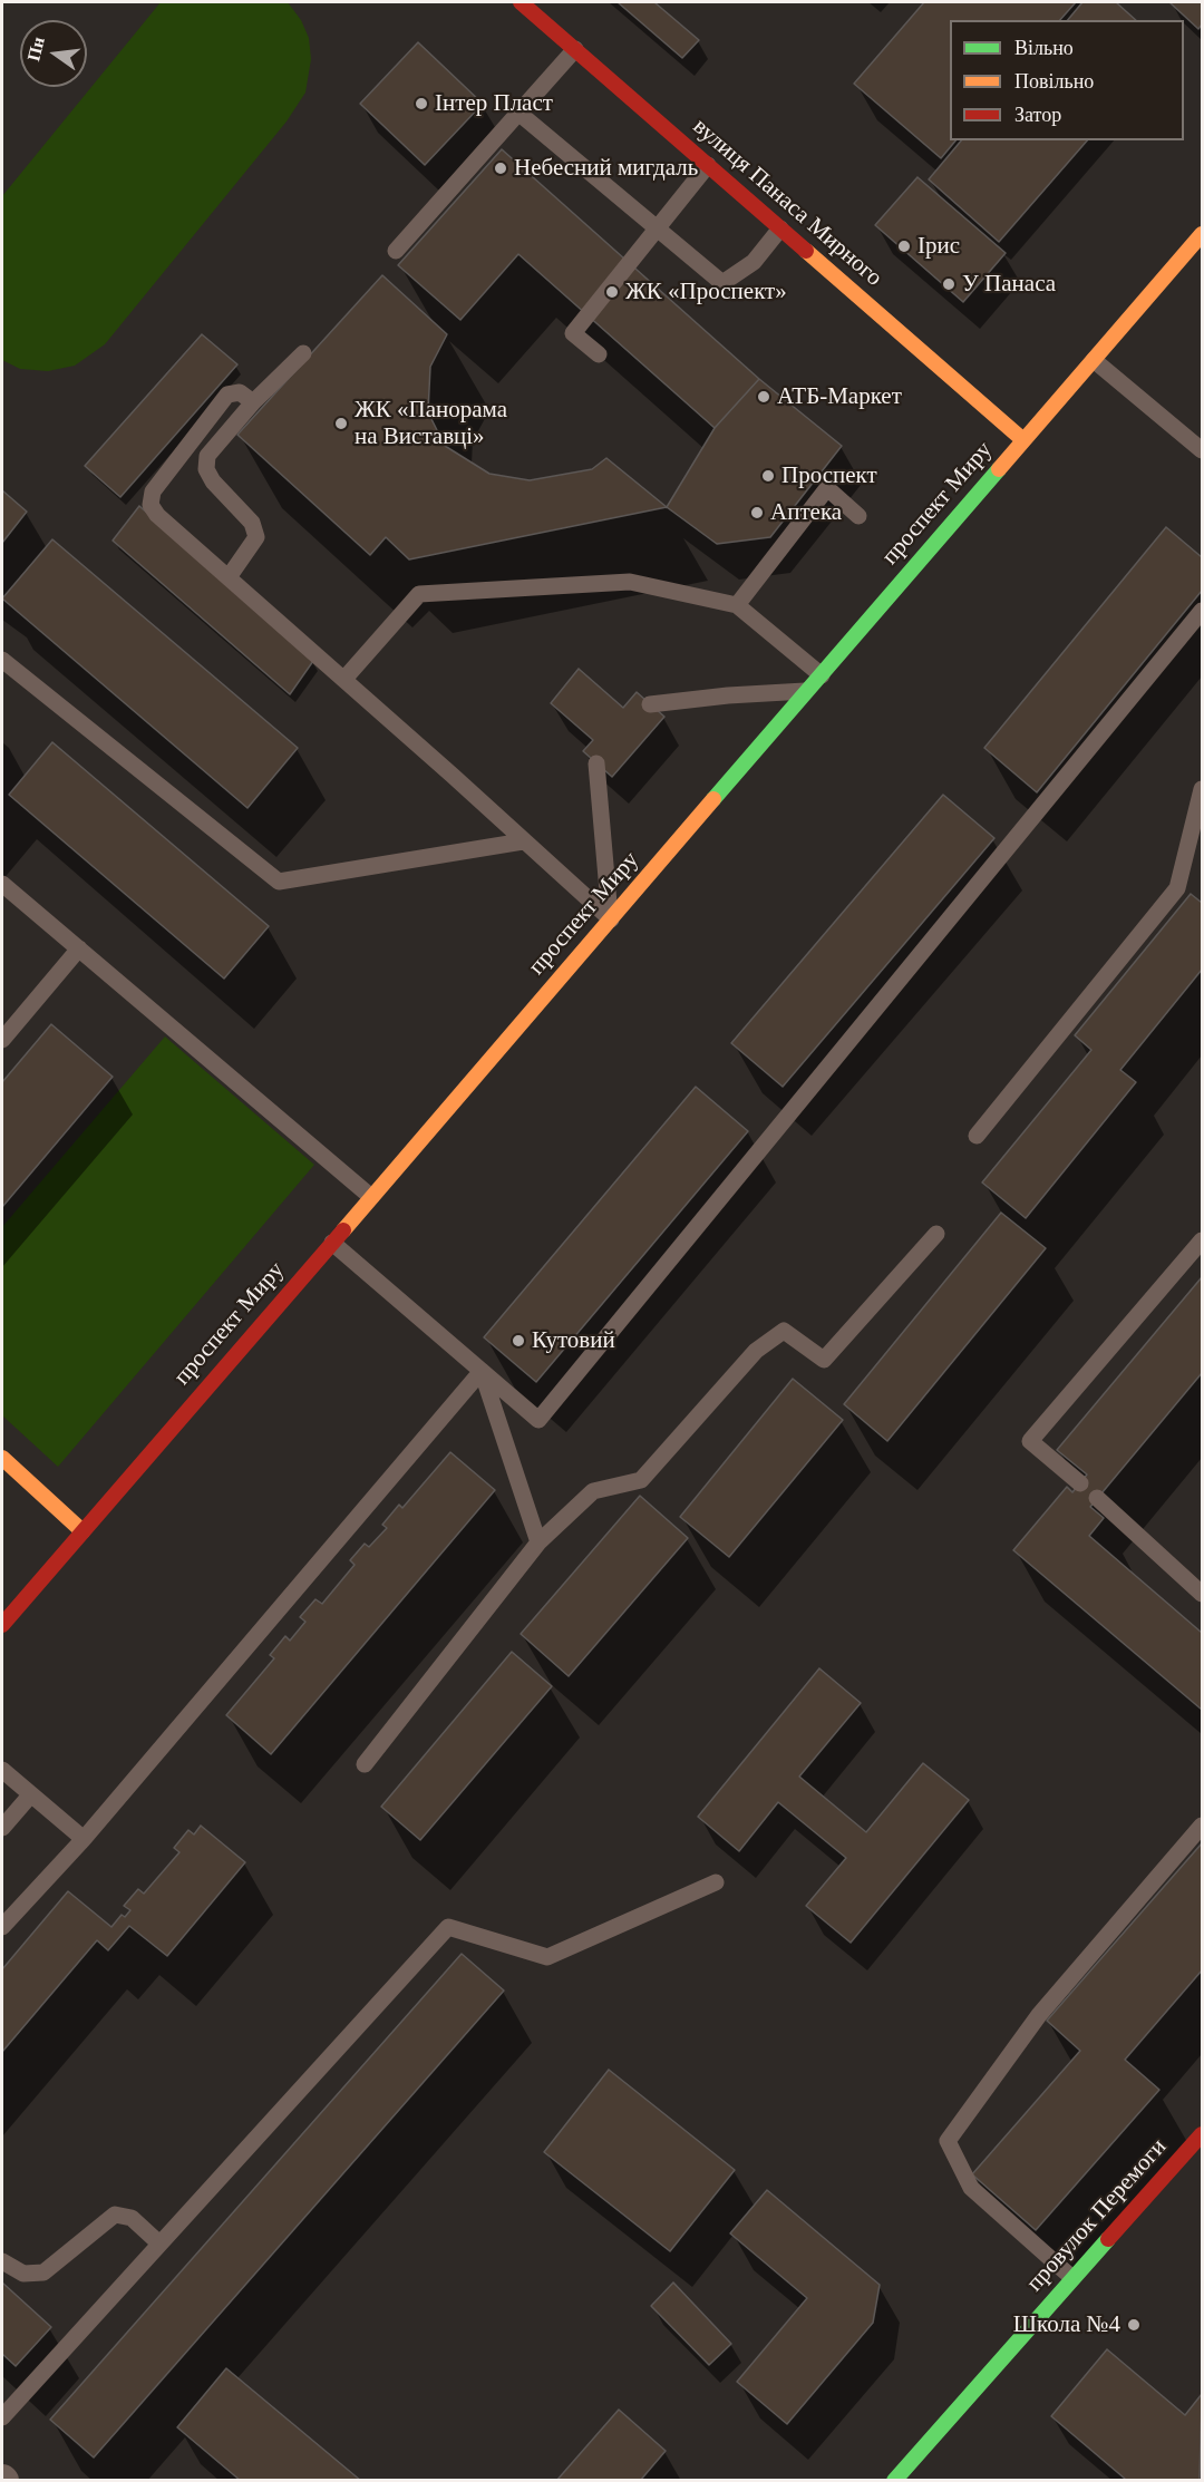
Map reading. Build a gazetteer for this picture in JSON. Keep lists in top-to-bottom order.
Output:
{
  "streets": {
    "main road": ["вулиця Панаса Мирного", "проспект Миру", "провулок Перемоги"]
  },
  "crossings": [
    ["вулиця Панаса Мирного", "проспект Миру"]
  ],
  "places": [
    "Інтер Пласт",
    "Небесний мигдаль",
    "Ірис",
    "У Панаса",
    "ЖК «Проспект»",
    "АТБ-Маркет",
    "ЖК «Панорама на Виставці»",
    "Проспект",
    "Аптека",
    "Кутовий",
    "Школа №4"
  ],
  "legend": ["Вільно", "Повільно", "Затор"],
  "north": "left"
}
